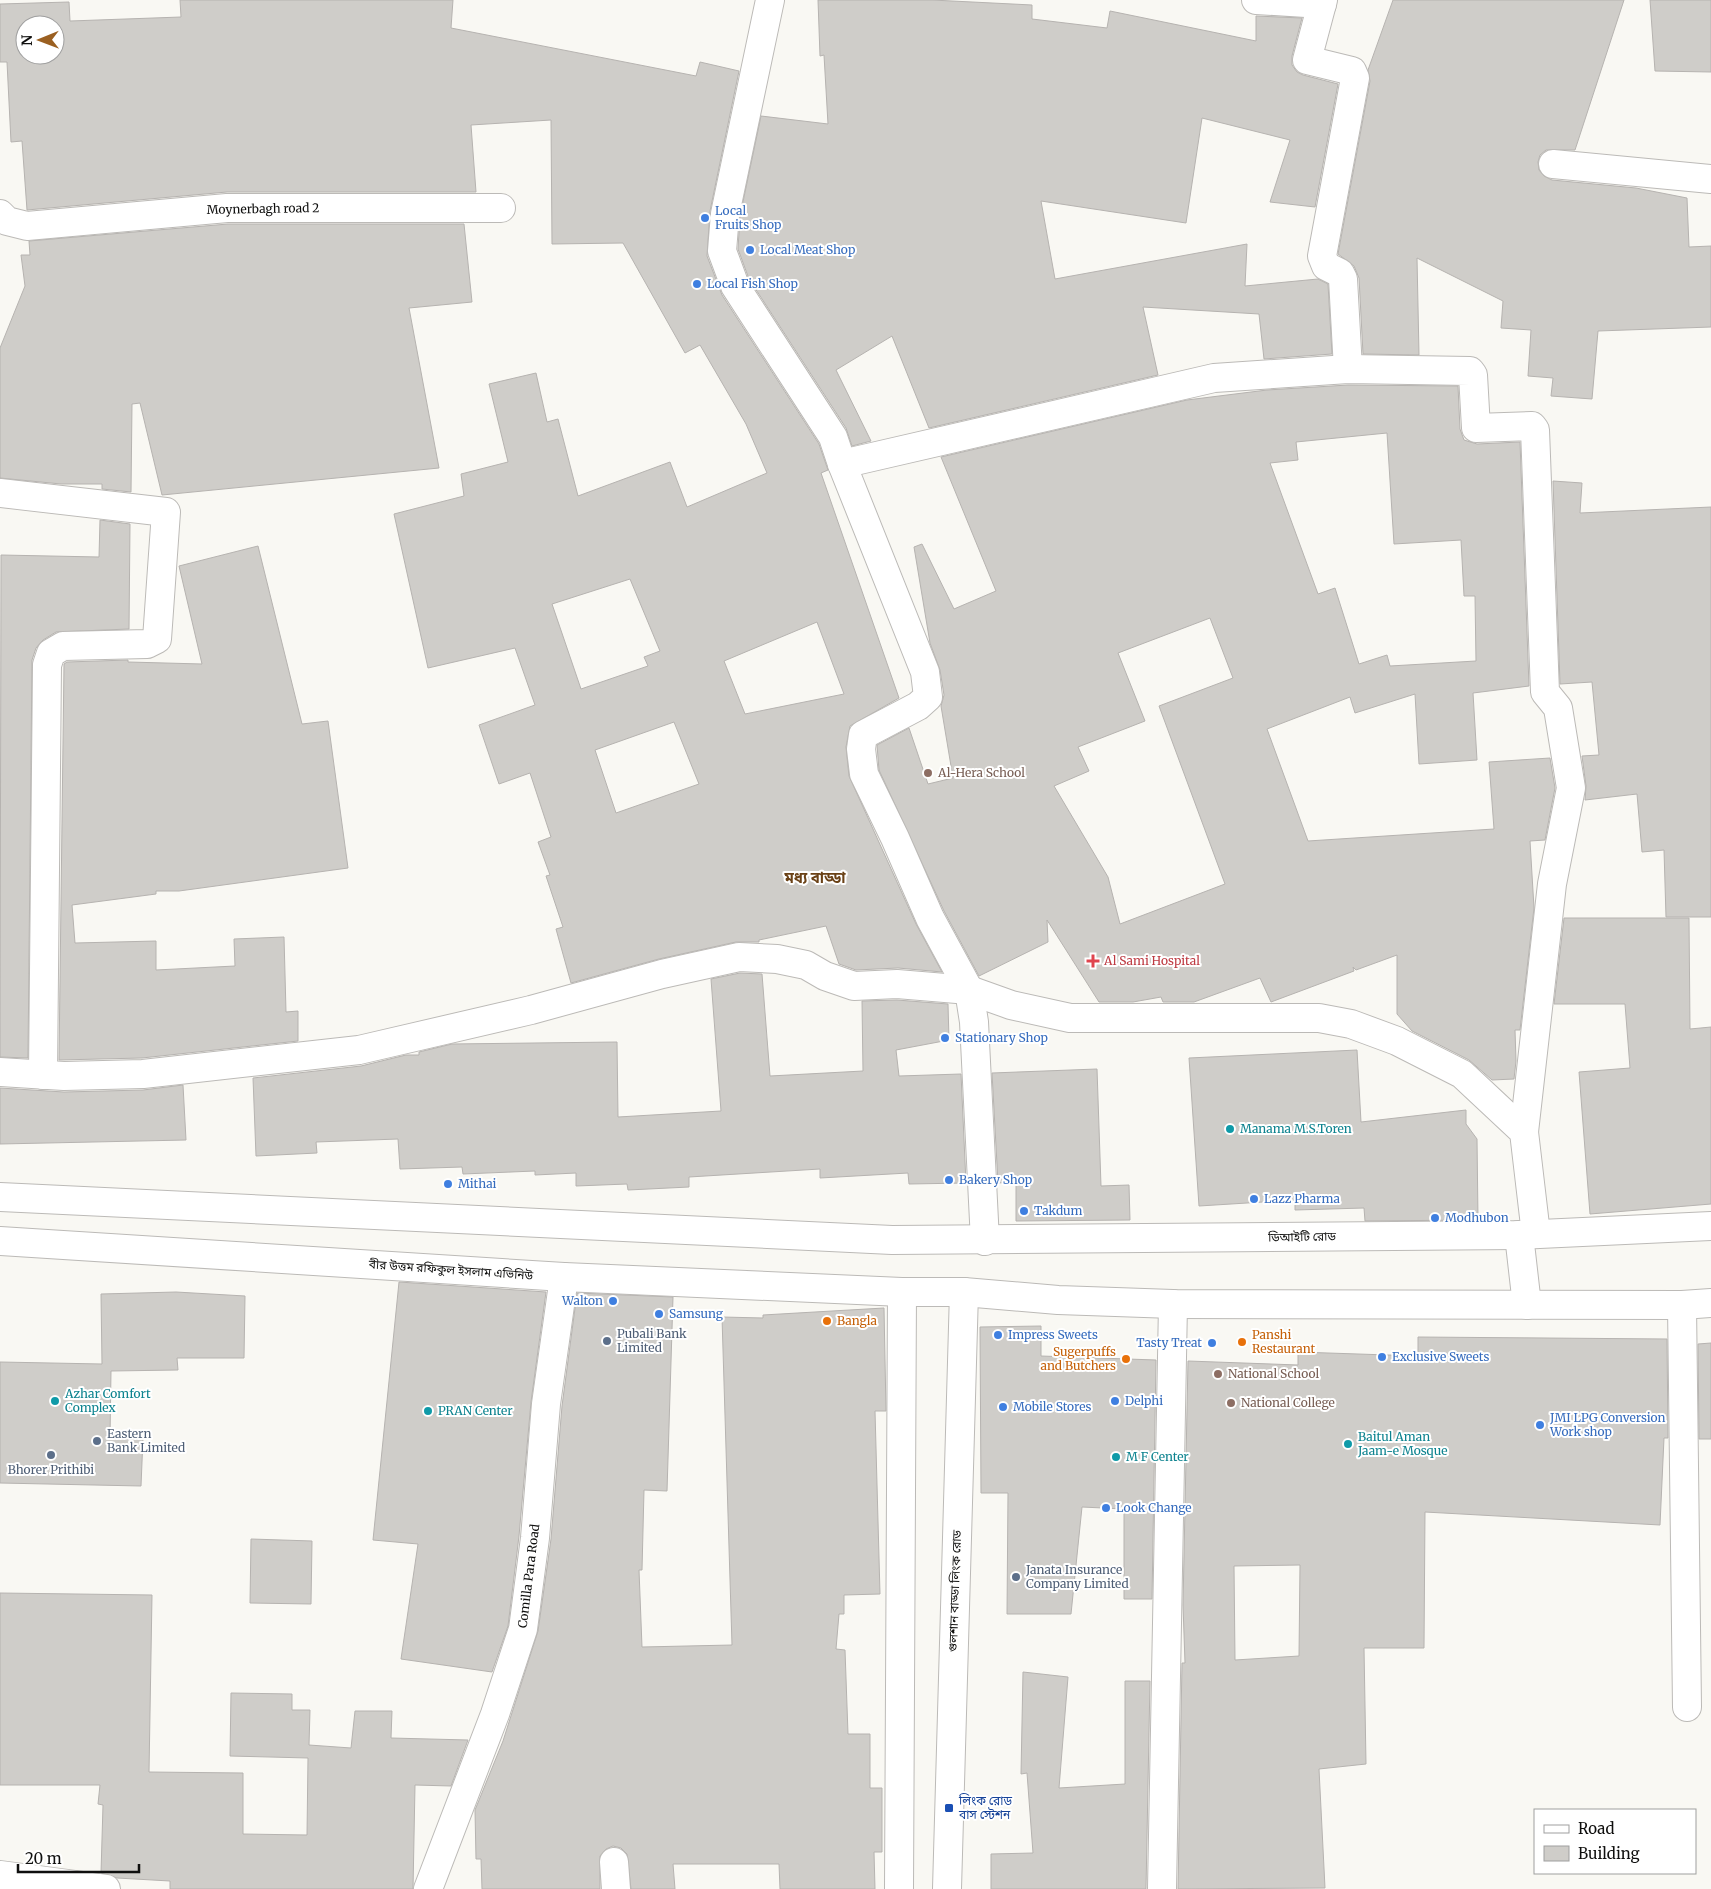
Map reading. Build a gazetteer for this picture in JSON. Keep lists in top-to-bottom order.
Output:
{
  "streets": {
    "street": [
      "Moynerbagh road 2",
      "ডিআইটি রোড",
      "বীর উত্তম রফিকুল ইসলাম এভিনিউ",
      "Comilla Para Road",
      "গুলশান বাড্ডা লিংক রোড"
    ]
  },
  "crossings": [
    ["বীর উত্তম রফিকুল ইসলাম এভিনিউ", "Comilla Para Road"],
    ["বীর উত্তম রফিকুল ইসলাম এভিনিউ", "গুলশান বাড্ডা লিংক রোড"]
  ],
  "districts": ["মধ্য বাড্ডা"],
  "places": {
    "other": [
      "Local Fruits Shop",
      "Local Meat Shop",
      "Local Fish Shop",
      "Al-Hera School",
      "Stationary Shop",
      "Manama M.S.Toren",
      "Bakery Shop",
      "Mithai",
      "Lazz Pharma",
      "Takdum",
      "Modhubon",
      "Walton",
      "Samsung",
      "Bangla",
      "Impress Sweets",
      "Pubali Bank Limited",
      "Panshi Restaurant",
      "Tasty Treat",
      "Exclusive Sweets",
      "Sugerpuffs and Butchers",
      "National School",
      "Azhar Comfort Complex",
      "Delphi",
      "National College",
      "Mobile Stores",
      "PRAN Center",
      "JMI LPG Conversion Work shop",
      "Eastern Bank Limited",
      "Baitul Aman Jaam-e Mosque",
      "Bhorer Prithibi",
      "M F Center",
      "Look Change",
      "Janata Insurance Company Limited"
    ],
    "health": ["Al Sami Hospital"],
    "transit": ["লিংক রোড বাস স্টেশন"]
  },
  "legend": ["Road", "Building"],
  "scale_bar": "20 m",
  "north": "left"
}
